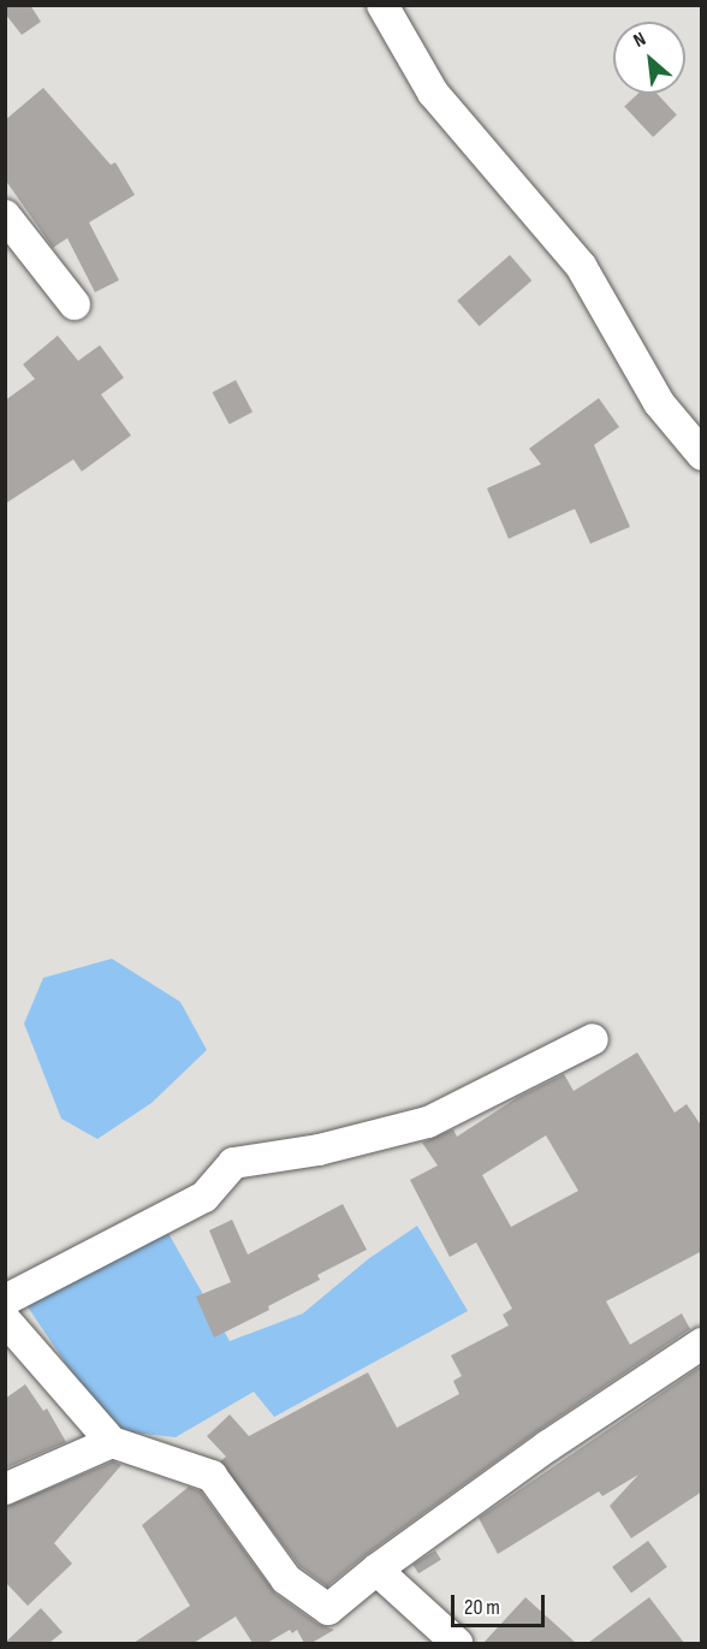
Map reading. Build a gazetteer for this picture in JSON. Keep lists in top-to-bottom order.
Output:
{
  "scale_bar": "20 m",
  "north": "top left"
}
